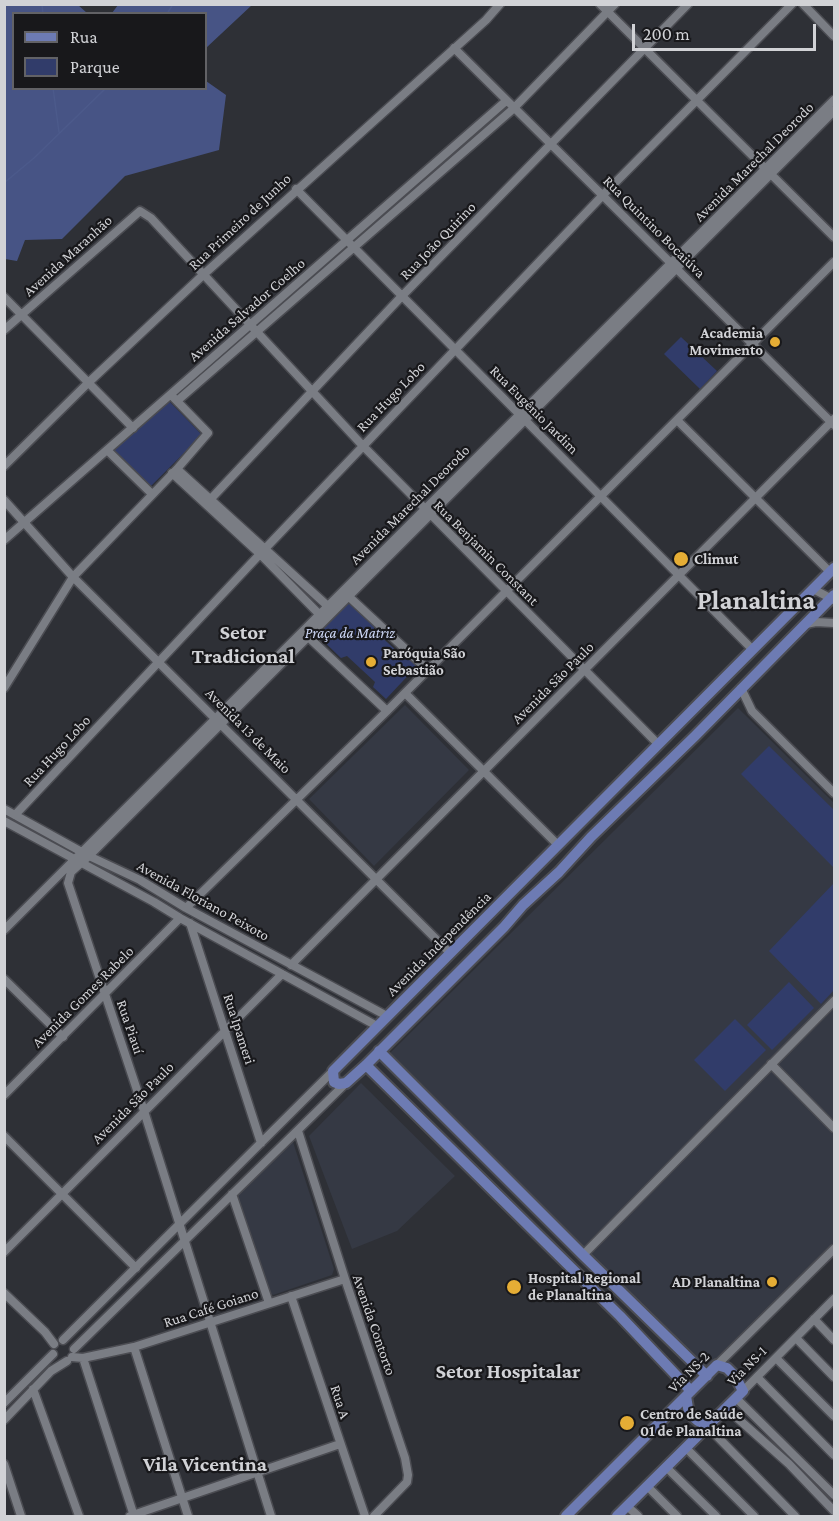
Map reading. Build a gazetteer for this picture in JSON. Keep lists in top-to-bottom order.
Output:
{
  "streets": {
    "main road": ["Avenida Independência", "Via NS-1", "Via NS-2"],
    "street": [
      "Avenida Marechal Deorodo",
      "Rua Primeiro de Junho",
      "Rua Quintino Bocaiúva",
      "Rua João Quirino",
      "Avenida Maranhão",
      "Avenida Salvador Coelho",
      "Rua Hugo Lobo",
      "Rua Eugênio Jardim",
      "Rua Benjamin Constant",
      "Avenida São Paulo",
      "Avenida 13 de Maio",
      "Avenida Floriano Peixoto",
      "Avenida Gomes Rabelo",
      "Rua Piauí",
      "Rua Ipameri",
      "Rua Café Goiano",
      "Avenida Contorto",
      "Rua A"
    ]
  },
  "crossings": [
    ["Avenida Marechal Deorodo", "Rua Quintino Bocaiúva"],
    ["Avenida Marechal Deorodo", "Rua Eugênio Jardim"],
    ["Avenida Marechal Deorodo", "Rua Benjamin Constant"],
    ["Avenida Marechal Deorodo", "Avenida 13 de Maio"],
    ["Avenida Marechal Deorodo", "Avenida Floriano Peixoto"],
    ["Avenida Marechal Deorodo", "Rua Piauí"],
    ["Rua Primeiro de Junho", "Rua Quintino Bocaiúva"],
    ["Rua Primeiro de Junho", "Rua Eugênio Jardim"],
    ["Rua Primeiro de Junho", "Rua Benjamin Constant"],
    ["Rua Quintino Bocaiúva", "Rua João Quirino"],
    ["Rua Quintino Bocaiúva", "Avenida Salvador Coelho"],
    ["Rua Quintino Bocaiúva", "Rua Hugo Lobo"],
    ["Rua Quintino Bocaiúva", "Avenida São Paulo"],
    ["Rua João Quirino", "Rua Eugênio Jardim"],
    ["Rua João Quirino", "Rua Benjamin Constant"],
    ["Avenida Maranhão", "Rua Benjamin Constant"],
    ["Avenida Salvador Coelho", "Rua Eugênio Jardim"],
    ["Avenida Salvador Coelho", "Rua Benjamin Constant"],
    ["Avenida Salvador Coelho", "Avenida 13 de Maio"],
    ["Rua Hugo Lobo", "Rua Eugênio Jardim"],
    ["Rua Hugo Lobo", "Rua Benjamin Constant"],
    ["Rua Hugo Lobo", "Avenida 13 de Maio"],
    ["Rua Hugo Lobo", "Avenida Floriano Peixoto"],
    ["Rua Eugênio Jardim", "Avenida São Paulo"],
    ["Rua Eugênio Jardim", "Avenida Independência"],
    ["Rua Benjamin Constant", "Avenida São Paulo"],
    ["Rua Benjamin Constant", "Avenida Independência"],
    ["Avenida São Paulo", "Avenida 13 de Maio"],
    ["Avenida São Paulo", "Avenida Floriano Peixoto"],
    ["Avenida São Paulo", "Rua Piauí"],
    ["Avenida São Paulo", "Rua Ipameri"],
    ["Avenida 13 de Maio", "Avenida Independência"],
    ["Avenida Floriano Peixoto", "Avenida Independência"],
    ["Avenida Floriano Peixoto", "Avenida Gomes Rabelo"],
    ["Avenida Floriano Peixoto", "Rua Ipameri"],
    ["Avenida Independência", "Rua Piauí"],
    ["Avenida Independência", "Rua Ipameri"],
    ["Avenida Gomes Rabelo", "Rua Piauí"],
    ["Rua Café Goiano", "Avenida Contorto"],
    ["Rua Café Goiano", "Rua A"]
  ],
  "districts": [
    "Planaltina",
    "Setor Tradicional",
    "Setor Hospitalar",
    "Vila Vicentina"
  ],
  "parks": ["Praça da Matriz"],
  "places": [
    "Academia Movimento",
    "Climut",
    "Paróquia São Sebastião",
    "AD Planaltina",
    "Hospital Regional de Planaltina",
    "Centro de Saúde 01 de Planaltina"
  ],
  "legend": ["Rua", "Parque"],
  "scale_bar": "200 m"
}
